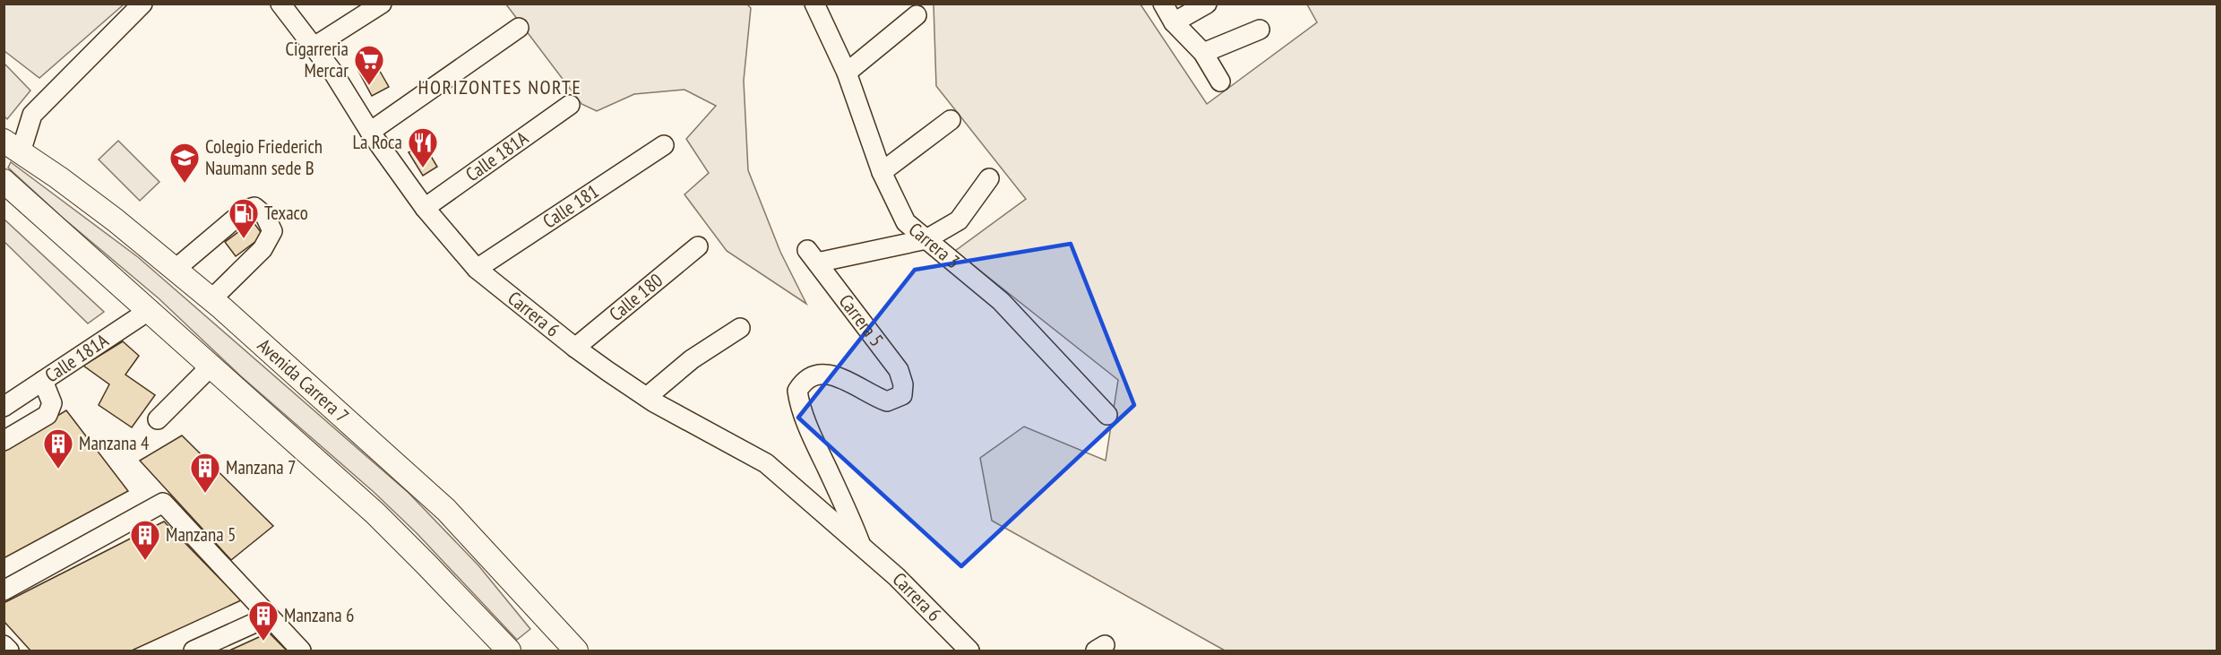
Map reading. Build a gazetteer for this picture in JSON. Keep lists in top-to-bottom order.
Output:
{
  "streets": {
    "main road": ["Avenida Carrera 7"],
    "street": [
      "Calle 181A",
      "Calle 181",
      "Carrera 3",
      "Calle 180",
      "Carrera 6",
      "Carrera 5"
    ]
  },
  "crossings": [
    ["Calle 181A", "Carrera 6"],
    ["Calle 181", "Carrera 6"],
    ["Carrera 3", "Carrera 5"],
    ["Calle 180", "Carrera 6"],
    ["Carrera 6", "Carrera 5"]
  ],
  "districts": ["HORIZONTES NORTE"],
  "places": {
    "supermarket": ["Cigarreria Mercar"],
    "restaurant": ["La Roca"],
    "school or university": ["Colegio Friederich Naumann sede B"],
    "fuel station": ["Texaco"],
    "building": [
      "Manzana 4",
      "Manzana 7",
      "Manzana 5",
      "Manzana 6"
    ]
  }
}
